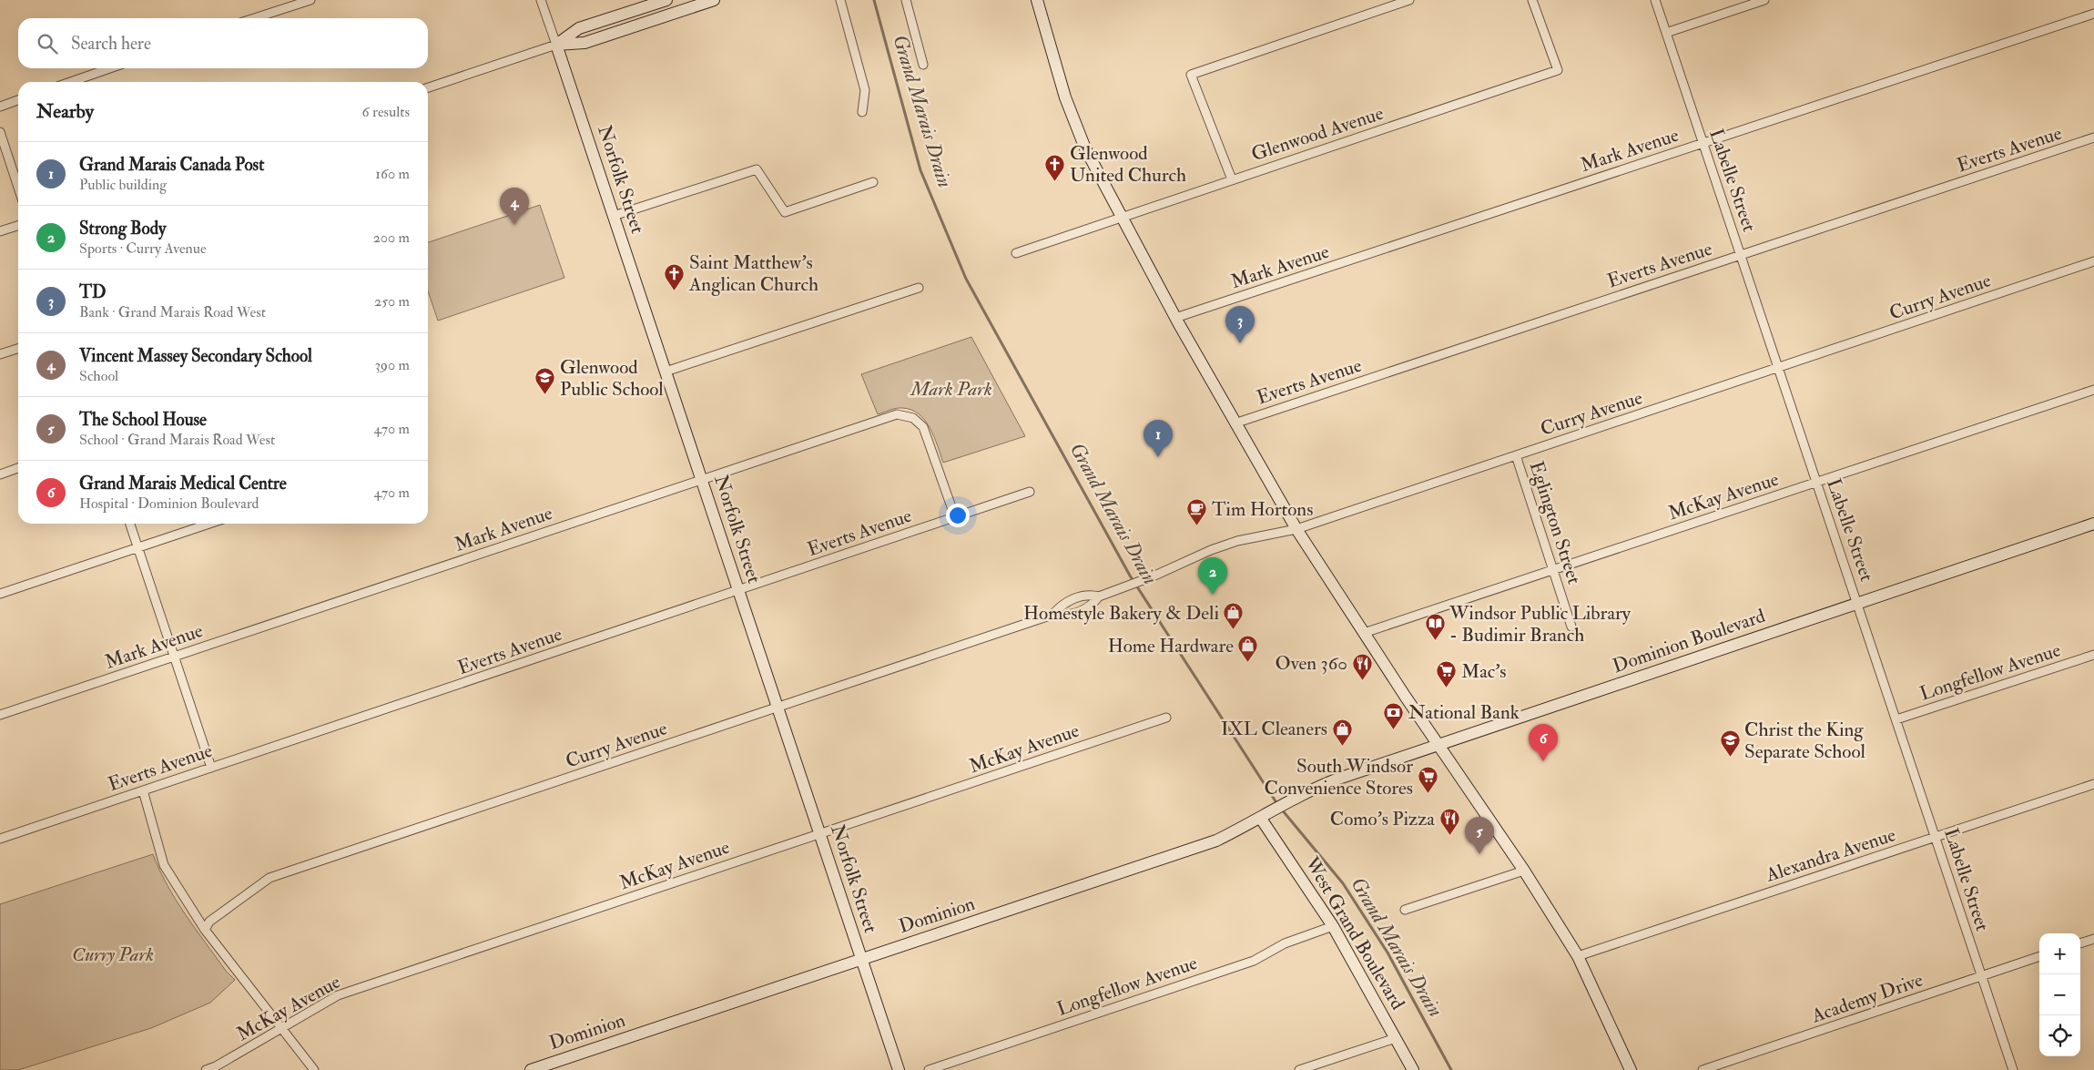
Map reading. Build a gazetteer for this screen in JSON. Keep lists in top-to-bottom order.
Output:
{
  "streets": {
    "street": [
      "Glenwood Avenue",
      "Everts Avenue",
      "Mark Avenue",
      "Norfolk Street",
      "Labelle Street",
      "Curry Avenue",
      "McKay Avenue",
      "Eglington Street",
      "Dominion Boulevard",
      "Longfellow Avenue",
      "Alexandra Avenue",
      "Dominion",
      "West Grand Boulevard",
      "Academy Drive"
    ]
  },
  "crossings": [
    ["Everts Avenue", "Mark Avenue"],
    ["Everts Avenue", "Norfolk Street"],
    ["Everts Avenue", "Labelle Street"],
    ["Mark Avenue", "Norfolk Street"],
    ["Mark Avenue", "Labelle Street"],
    ["Norfolk Street", "Curry Avenue"],
    ["Norfolk Street", "McKay Avenue"],
    ["Norfolk Street", "Dominion"],
    ["Labelle Street", "Curry Avenue"],
    ["Labelle Street", "McKay Avenue"],
    ["Labelle Street", "Dominion Boulevard"],
    ["Labelle Street", "Longfellow Avenue"],
    ["Labelle Street", "Alexandra Avenue"],
    ["Labelle Street", "Academy Drive"],
    ["Curry Avenue", "Eglington Street"],
    ["McKay Avenue", "Eglington Street"],
    ["Dominion Boulevard", "Dominion"],
    ["Longfellow Avenue", "West Grand Boulevard"],
    ["Dominion", "West Grand Boulevard"]
  ],
  "water": ["Grand Marais Drain"],
  "parks": ["Mark Park", "Curry Park"],
  "places": {
    "church": ["Glenwood United Church", "Saint Matthew's Anglican Church"],
    "school or university": ["Glenwood Public School", "Christ the King Separate School"],
    "cafe": ["Tim Hortons"],
    "shop": ["Homestyle Bakery & Deli", "Home Hardware", "IXL Cleaners"],
    "library": ["Windsor Public Library - Budimir Branch"],
    "restaurant": ["Oven 360", "Como's Pizza"],
    "supermarket": ["Mac's", "South Windsor Convenience Stores"],
    "bank": ["National Bank"]
  },
  "page": {
    "search": "Search here",
    "heading": ["Nearby", "6 results"],
    "list": [
      {
        "mark": "1",
        "name": "Grand Marais Canada Post",
        "note": "Public building",
        "value": "160 m"
      },
      {
        "mark": "2",
        "name": "Strong Body",
        "note": "Sports · Curry Avenue",
        "value": "200 m"
      },
      {
        "mark": "3",
        "name": "TD",
        "note": "Bank · Grand Marais Road West",
        "value": "250 m"
      },
      {
        "mark": "4",
        "name": "Vincent Massey Secondary School",
        "note": "School",
        "value": "390 m"
      },
      {
        "mark": "5",
        "name": "The School House",
        "note": "School · Grand Marais Road West",
        "value": "470 m"
      },
      {
        "mark": "6",
        "name": "Grand Marais Medical Centre",
        "note": "Hospital · Dominion Boulevard",
        "value": "470 m"
      }
    ],
    "pins": [
      "4",
      "3",
      "1",
      "2",
      "6",
      "5"
    ],
    "map_buttons": ["+", "−"]
  }
}
